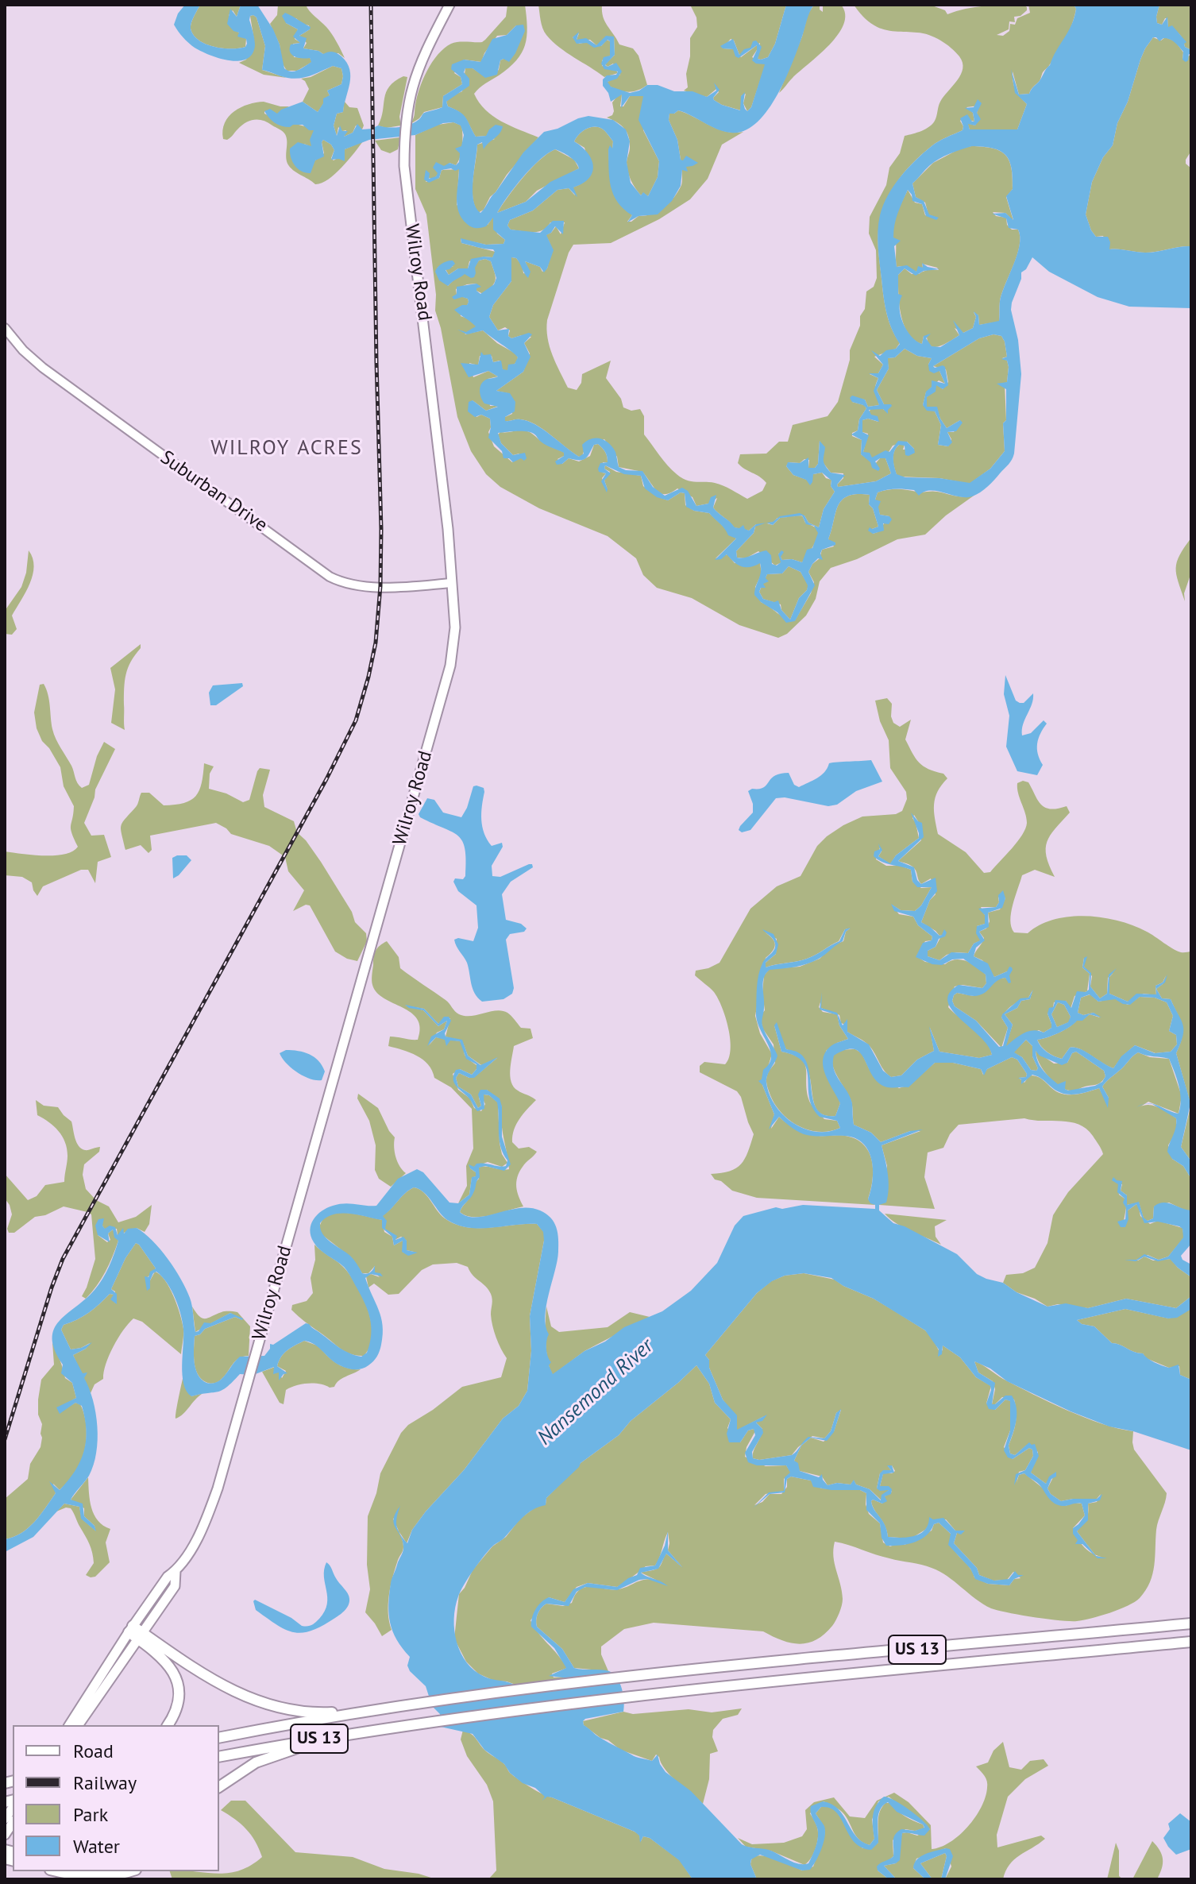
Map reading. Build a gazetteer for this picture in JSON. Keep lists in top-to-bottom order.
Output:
{
  "streets": {
    "highway": ["US 13"],
    "main road": ["Wilroy Road", "Suburban Drive"]
  },
  "crossings": [
    ["Wilroy Road", "Suburban Drive"]
  ],
  "districts": ["WILROY ACRES"],
  "water": ["Nansemond River"],
  "legend": [
    "Road",
    "Railway",
    "Park",
    "Water"
  ]
}
